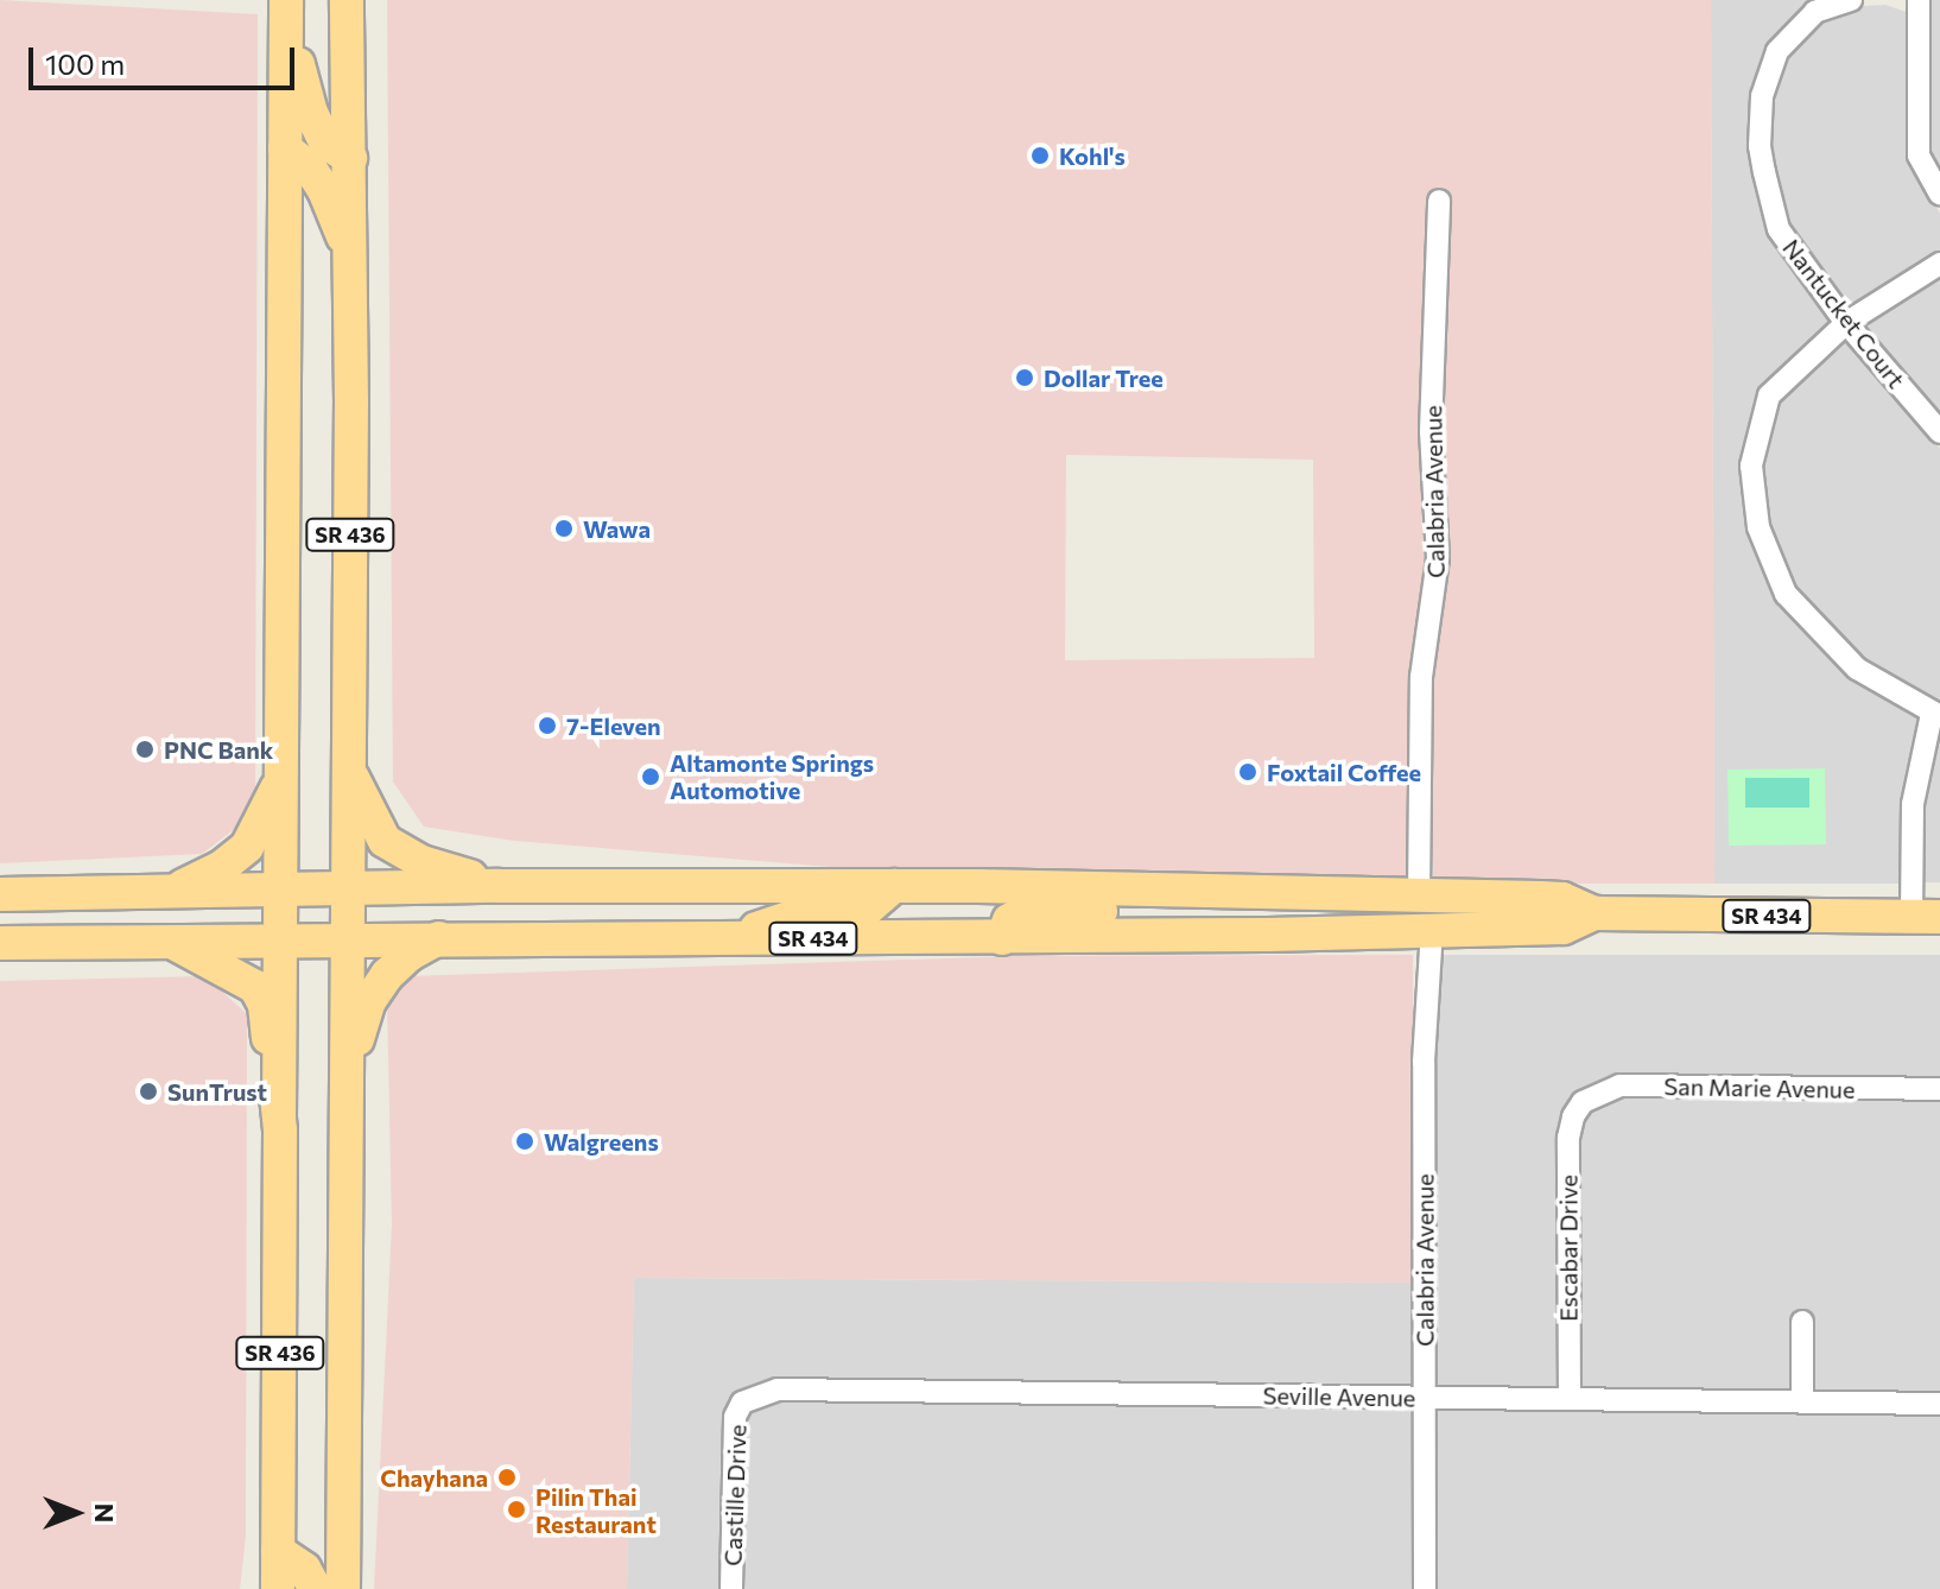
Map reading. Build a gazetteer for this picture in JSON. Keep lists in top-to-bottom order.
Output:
{
  "streets": {
    "main road": ["SR 436", "SR 434"],
    "street": [
      "Nantucket Court",
      "Calabria Avenue",
      "San Marie Avenue",
      "Escabar Drive",
      "Seville Avenue",
      "Castille Drive"
    ]
  },
  "crossings": [
    ["Calabria Avenue", "SR 434"],
    ["Calabria Avenue", "Seville Avenue"],
    ["SR 436", "SR 434"],
    ["San Marie Avenue", "Escabar Drive"],
    ["Escabar Drive", "Seville Avenue"],
    ["Seville Avenue", "Castille Drive"]
  ],
  "places": [
    "Kohl's",
    "Dollar Tree",
    "Wawa",
    "7-Eleven",
    "PNC Bank",
    "Foxtail Coffee",
    "Altamonte Springs Automotive",
    "SunTrust",
    "Walgreens",
    "Chayhana",
    "Pilin Thai Restaurant"
  ],
  "scale_bar": "100 m",
  "north": "right"
}
